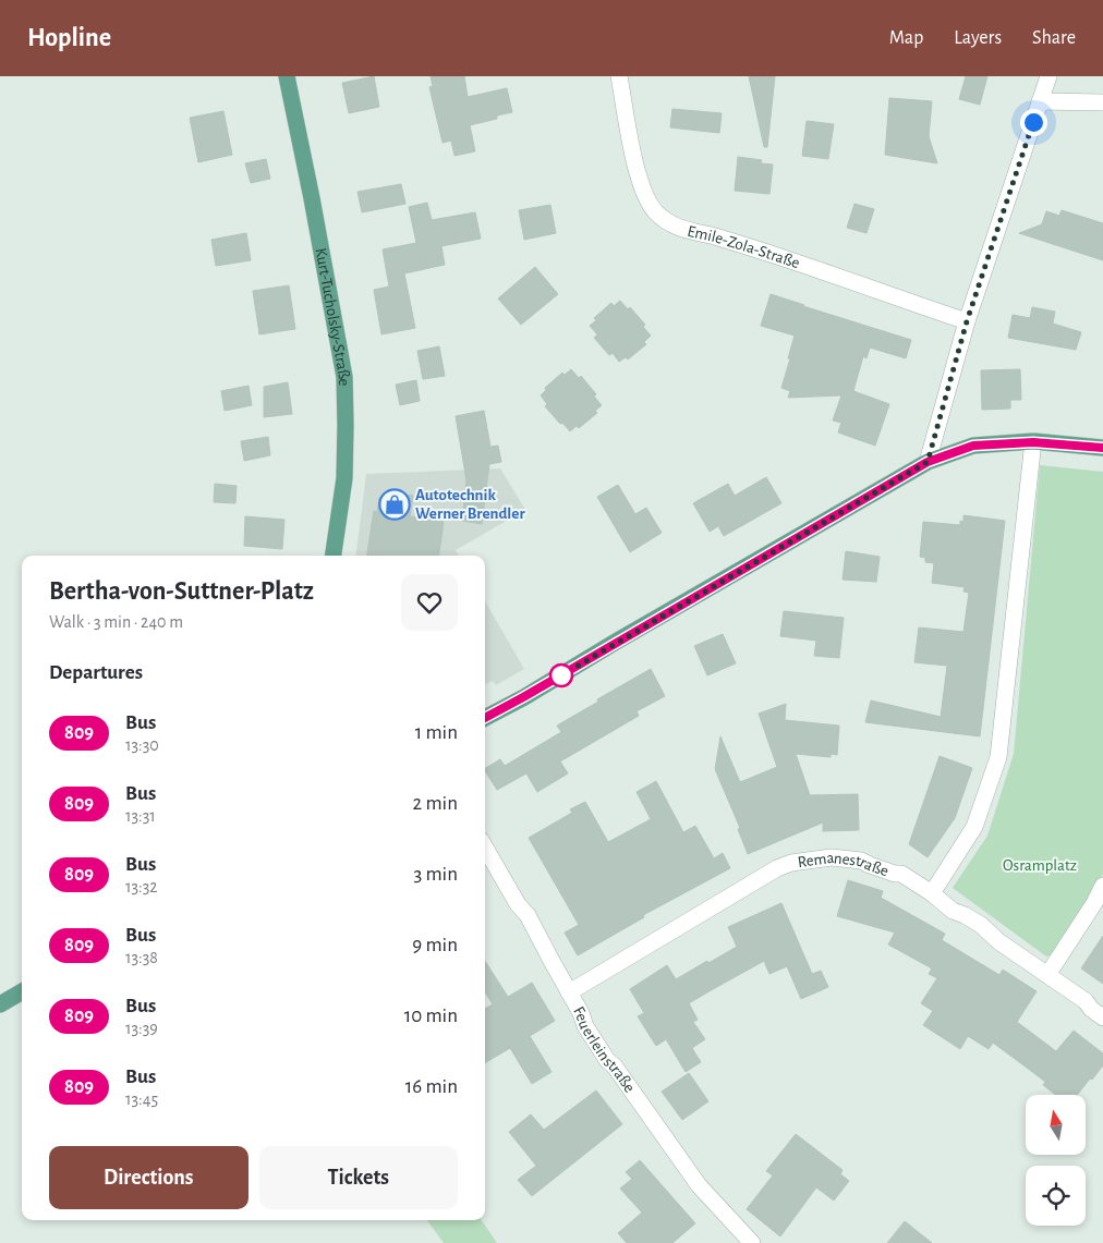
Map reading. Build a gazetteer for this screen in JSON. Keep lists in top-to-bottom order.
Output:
{
  "streets": {
    "main road": ["Kurt-Tucholsky-Straße"],
    "street": ["Emile-Zola-Straße", "Remanestraße", "Feuerleinstraße"]
  },
  "crossings": [
    ["Remanestraße", "Feuerleinstraße"]
  ],
  "parks": ["Osramplatz"],
  "places": {
    "shop": ["Autotechnik Werner Brendler"]
  },
  "lines": ["bus line 809"],
  "north": "top",
  "page": {
    "header": "Hopline",
    "nav": ["Map", "Layers", "Share"],
    "heading": [
      ["Bertha-von-Suttner-Platz", "Walk · 3 min · 240 m"],
      "Departures"
    ],
    "list": [
      {
        "mark": "809",
        "name": "Bus",
        "note": "13:30",
        "value": "1 min"
      },
      {
        "mark": "809",
        "name": "Bus",
        "note": "13:31",
        "value": "2 min"
      },
      {
        "mark": "809",
        "name": "Bus",
        "note": "13:32",
        "value": "3 min"
      },
      {
        "mark": "809",
        "name": "Bus",
        "note": "13:38",
        "value": "9 min"
      },
      {
        "mark": "809",
        "name": "Bus",
        "note": "13:39",
        "value": "10 min"
      },
      {
        "mark": "809",
        "name": "Bus",
        "note": "13:45",
        "value": "16 min"
      }
    ],
    "buttons": ["Directions", "Tickets"]
  }
}
